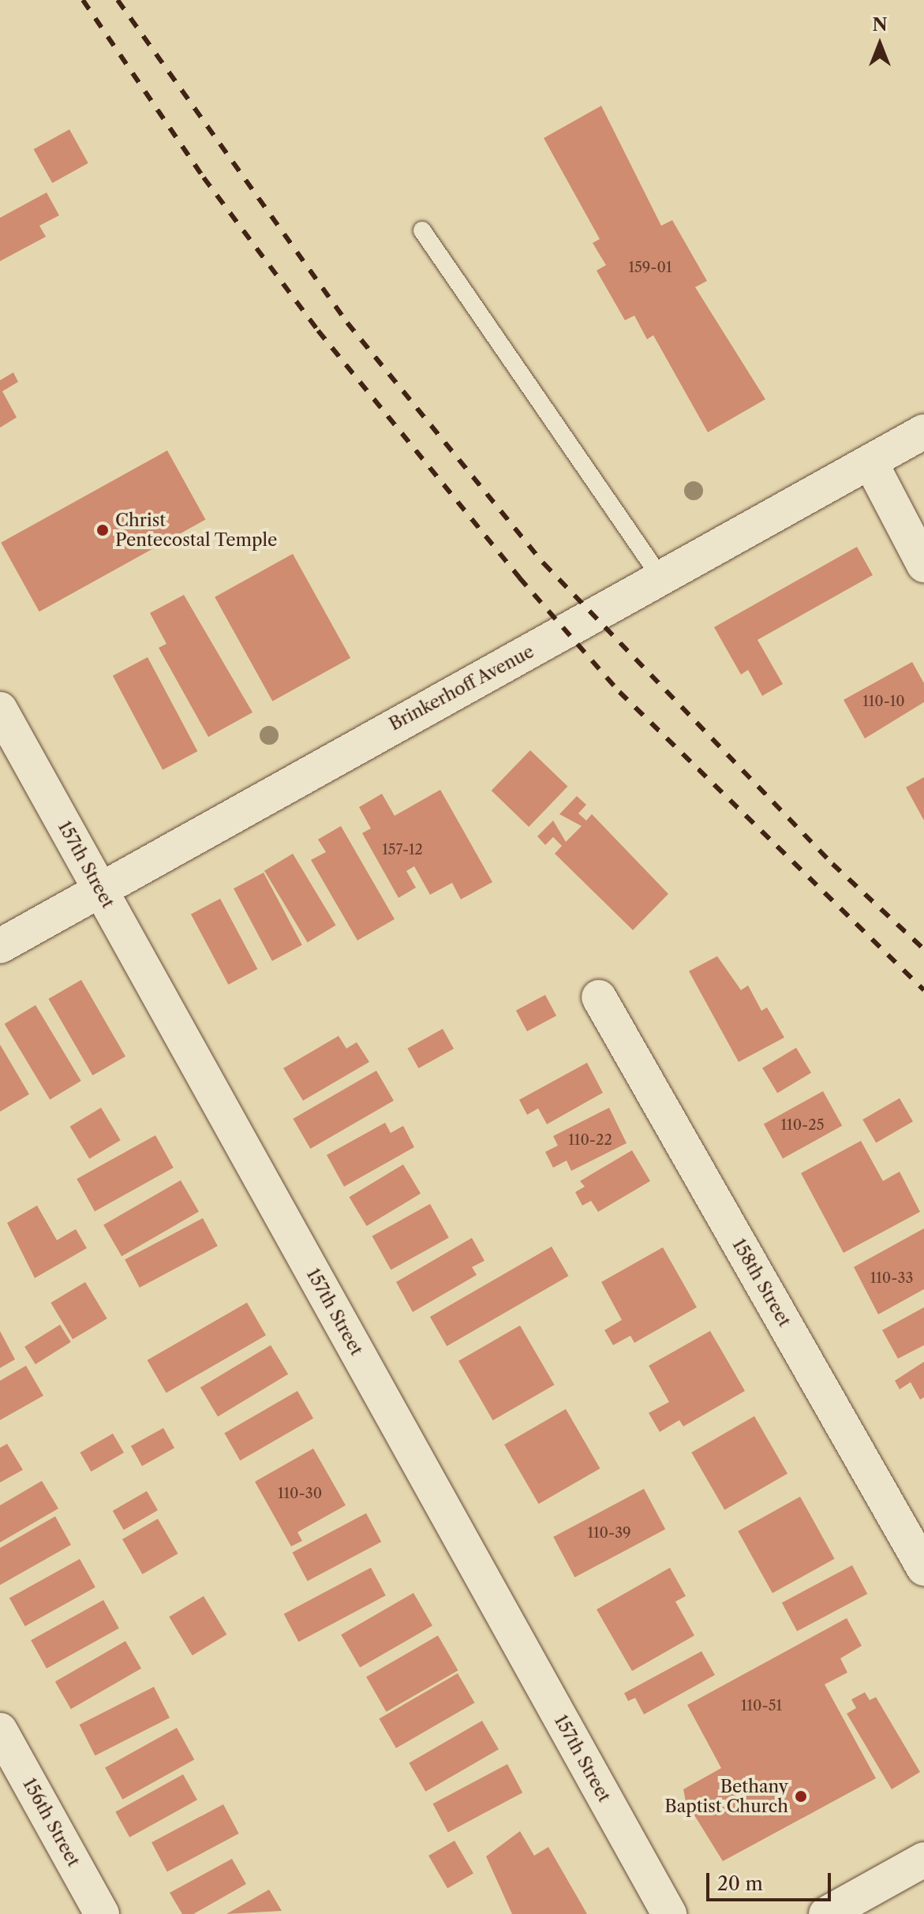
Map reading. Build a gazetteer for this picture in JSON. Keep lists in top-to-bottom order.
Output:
{
  "streets": {
    "street": [
      "Brinkerhoff Avenue",
      "157th Street",
      "158th Street",
      "156th Street"
    ]
  },
  "crossings": [
    ["Brinkerhoff Avenue", "157th Street"]
  ],
  "places": ["Christ Pentecostal Temple", "Bethany Baptist Church"],
  "house_numbers": [
    "159-01",
    "110-10",
    "157-12",
    "110-25",
    "110-22",
    "110-33",
    "110-30",
    "110-39",
    "110-51"
  ],
  "scale_bar": "20 m",
  "north": "top"
}
